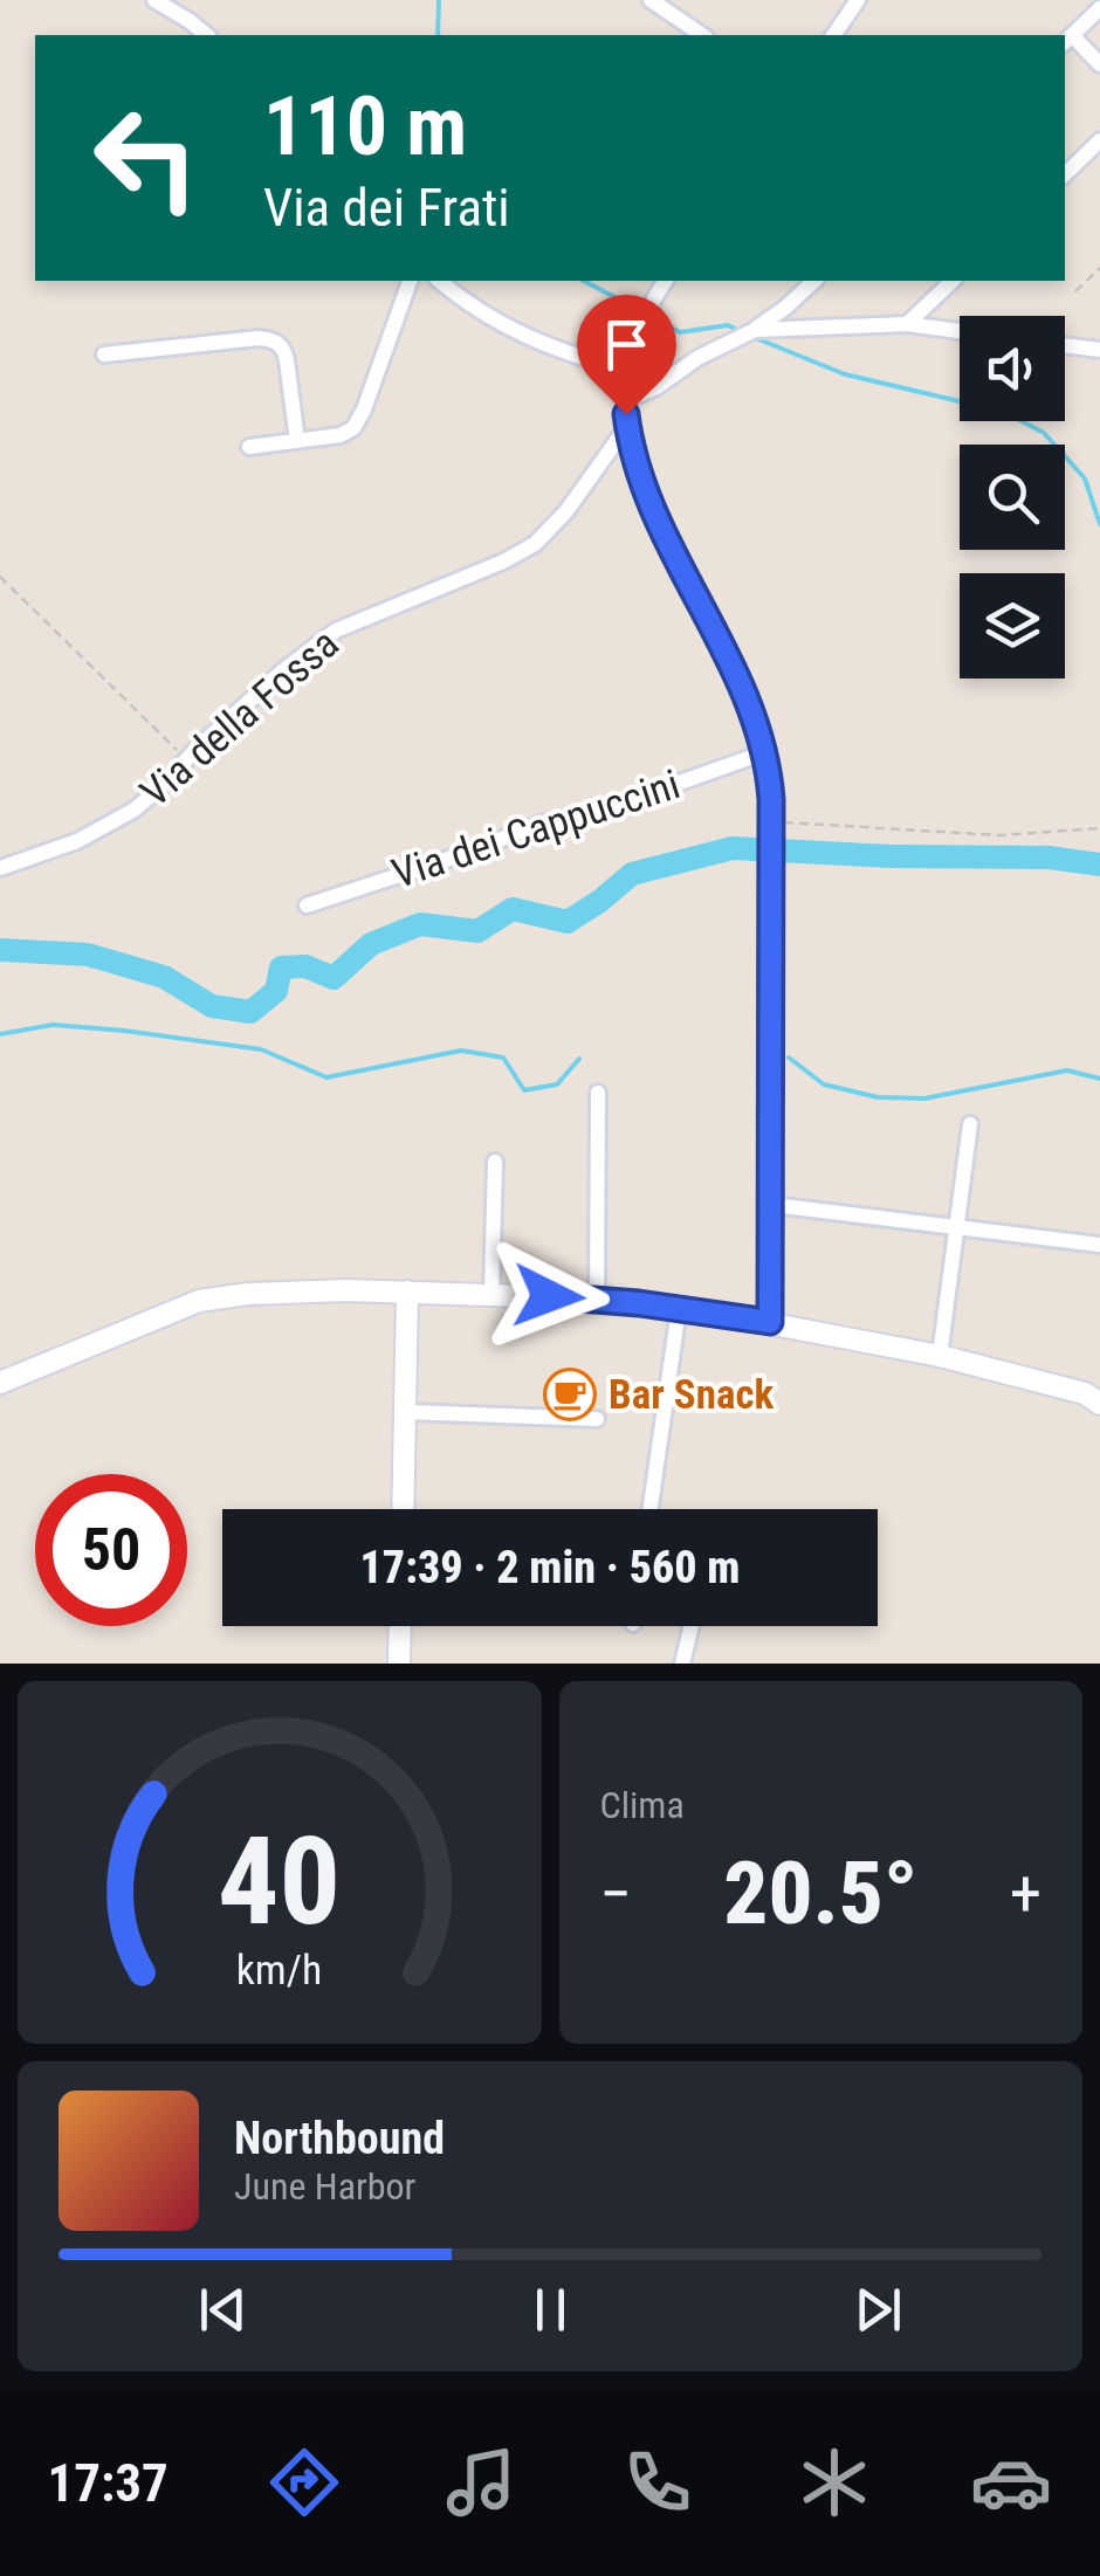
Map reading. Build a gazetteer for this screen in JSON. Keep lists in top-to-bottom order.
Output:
{
  "streets": {
    "street": ["Via della Fossa", "Via dei Cappuccini"]
  },
  "places": {
    "cafe": ["Bar Snack"]
  },
  "page": {
    "turn": ["110 m", "Via dei Frati"],
    "limit": "50",
    "trip": "17:39 · 2 min · 560 m",
    "tile": "Clima",
    "heat": ["−", "20.5°", "+"],
    "song": ["Northbound", "June Harbor"],
    "tabs": "17:37",
    "gauge": ["40", "km/h"]
  }
}
